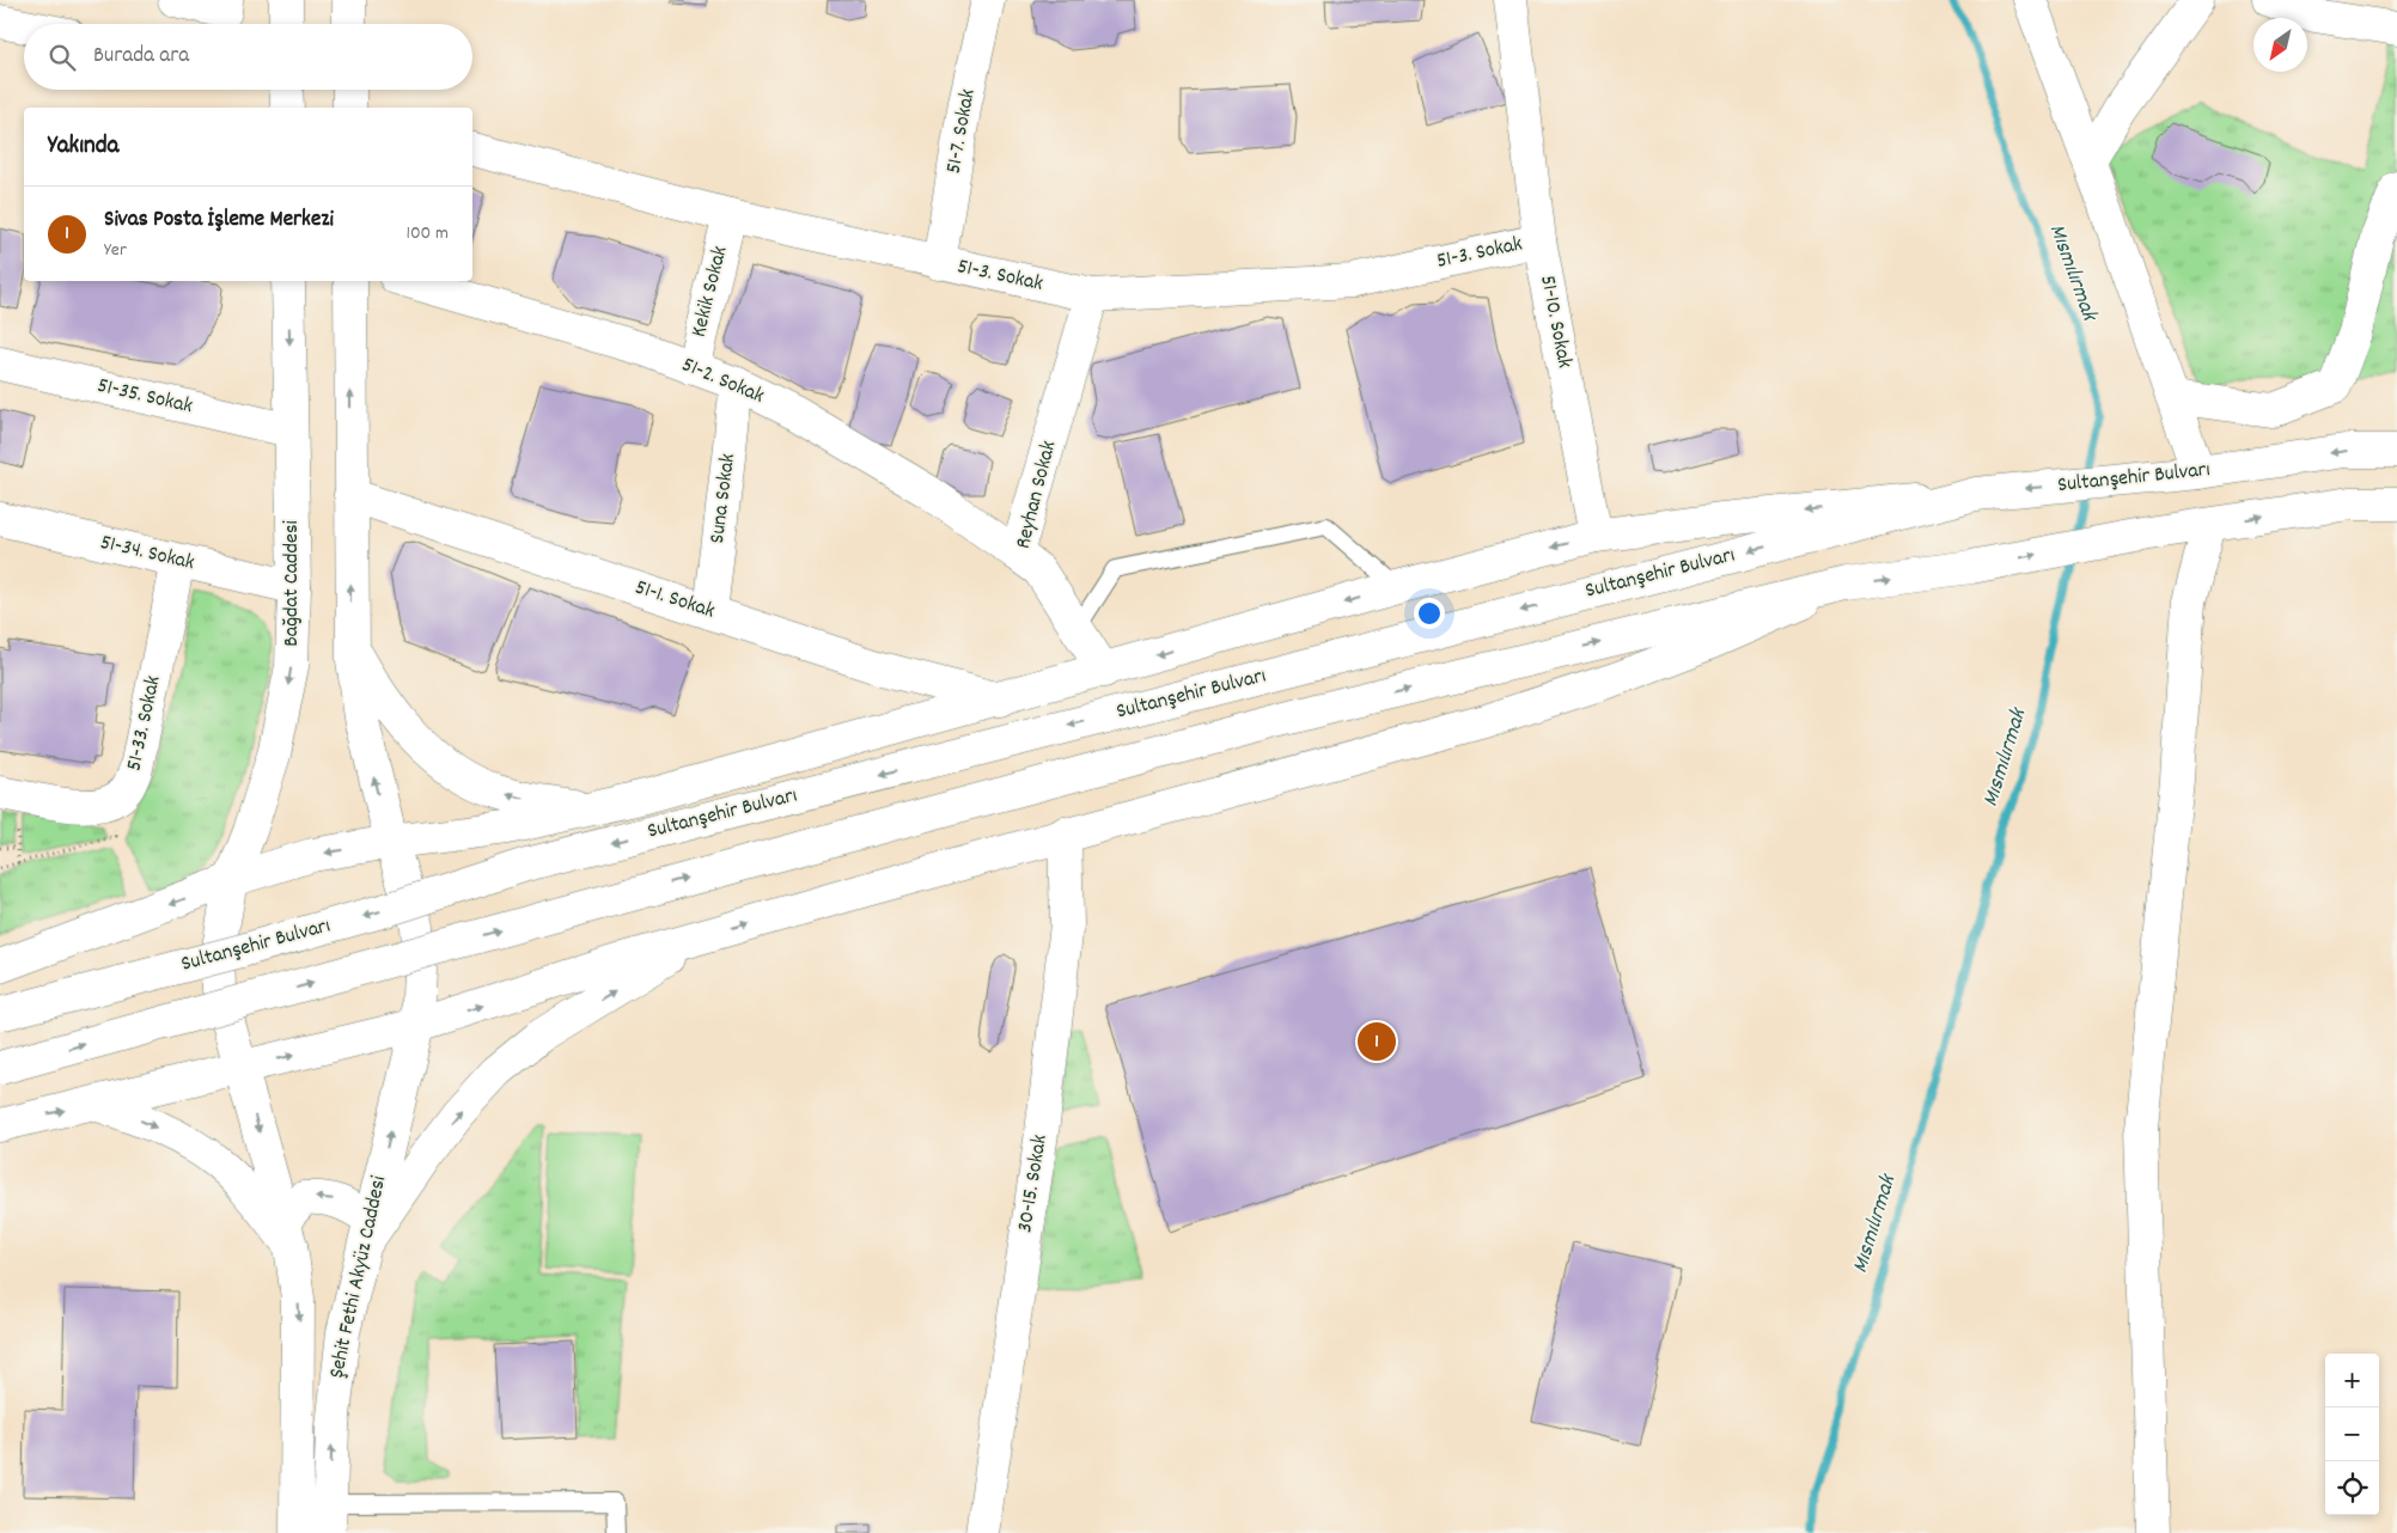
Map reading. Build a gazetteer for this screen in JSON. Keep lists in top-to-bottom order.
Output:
{
  "streets": {
    "main road": [
      "51-7. Sokak",
      "51-3. Sokak",
      "Kekik Sokak",
      "51-10. Sokak",
      "51-2. Sokak",
      "51-35. Sokak",
      "Sultanşehir Bulvarı",
      "Reyhan Sokak",
      "Suna Sokak",
      "51-34. Sokak",
      "Bağdat Caddesi",
      "51-1. Sokak",
      "51-33. Sokak",
      "30-15. Sokak",
      "Şehit Fethi Akyüz Caddesi"
    ]
  },
  "crossings": [
    ["51-7. Sokak", "51-3. Sokak"],
    ["51-3. Sokak", "Kekik Sokak"],
    ["51-3. Sokak", "51-10. Sokak"],
    ["51-3. Sokak", "Reyhan Sokak"],
    ["Kekik Sokak", "51-2. Sokak"],
    ["51-2. Sokak", "Reyhan Sokak"],
    ["51-2. Sokak", "Suna Sokak"],
    ["51-35. Sokak", "Bağdat Caddesi"],
    ["Suna Sokak", "51-1. Sokak"],
    ["51-34. Sokak", "Bağdat Caddesi"],
    ["51-34. Sokak", "51-33. Sokak"],
    ["Bağdat Caddesi", "Şehit Fethi Akyüz Caddesi"]
  ],
  "water": ["Mısmılırmak"],
  "north": "bottom left",
  "page": {
    "search": "Burada ara",
    "heading": "Yakında",
    "list": [
      {
        "mark": "1",
        "name": "Sivas Posta İşleme Merkezi",
        "note": "Yer",
        "value": "100 m"
      }
    ],
    "pins": "1",
    "map_buttons": ["+", "−"]
  }
}
